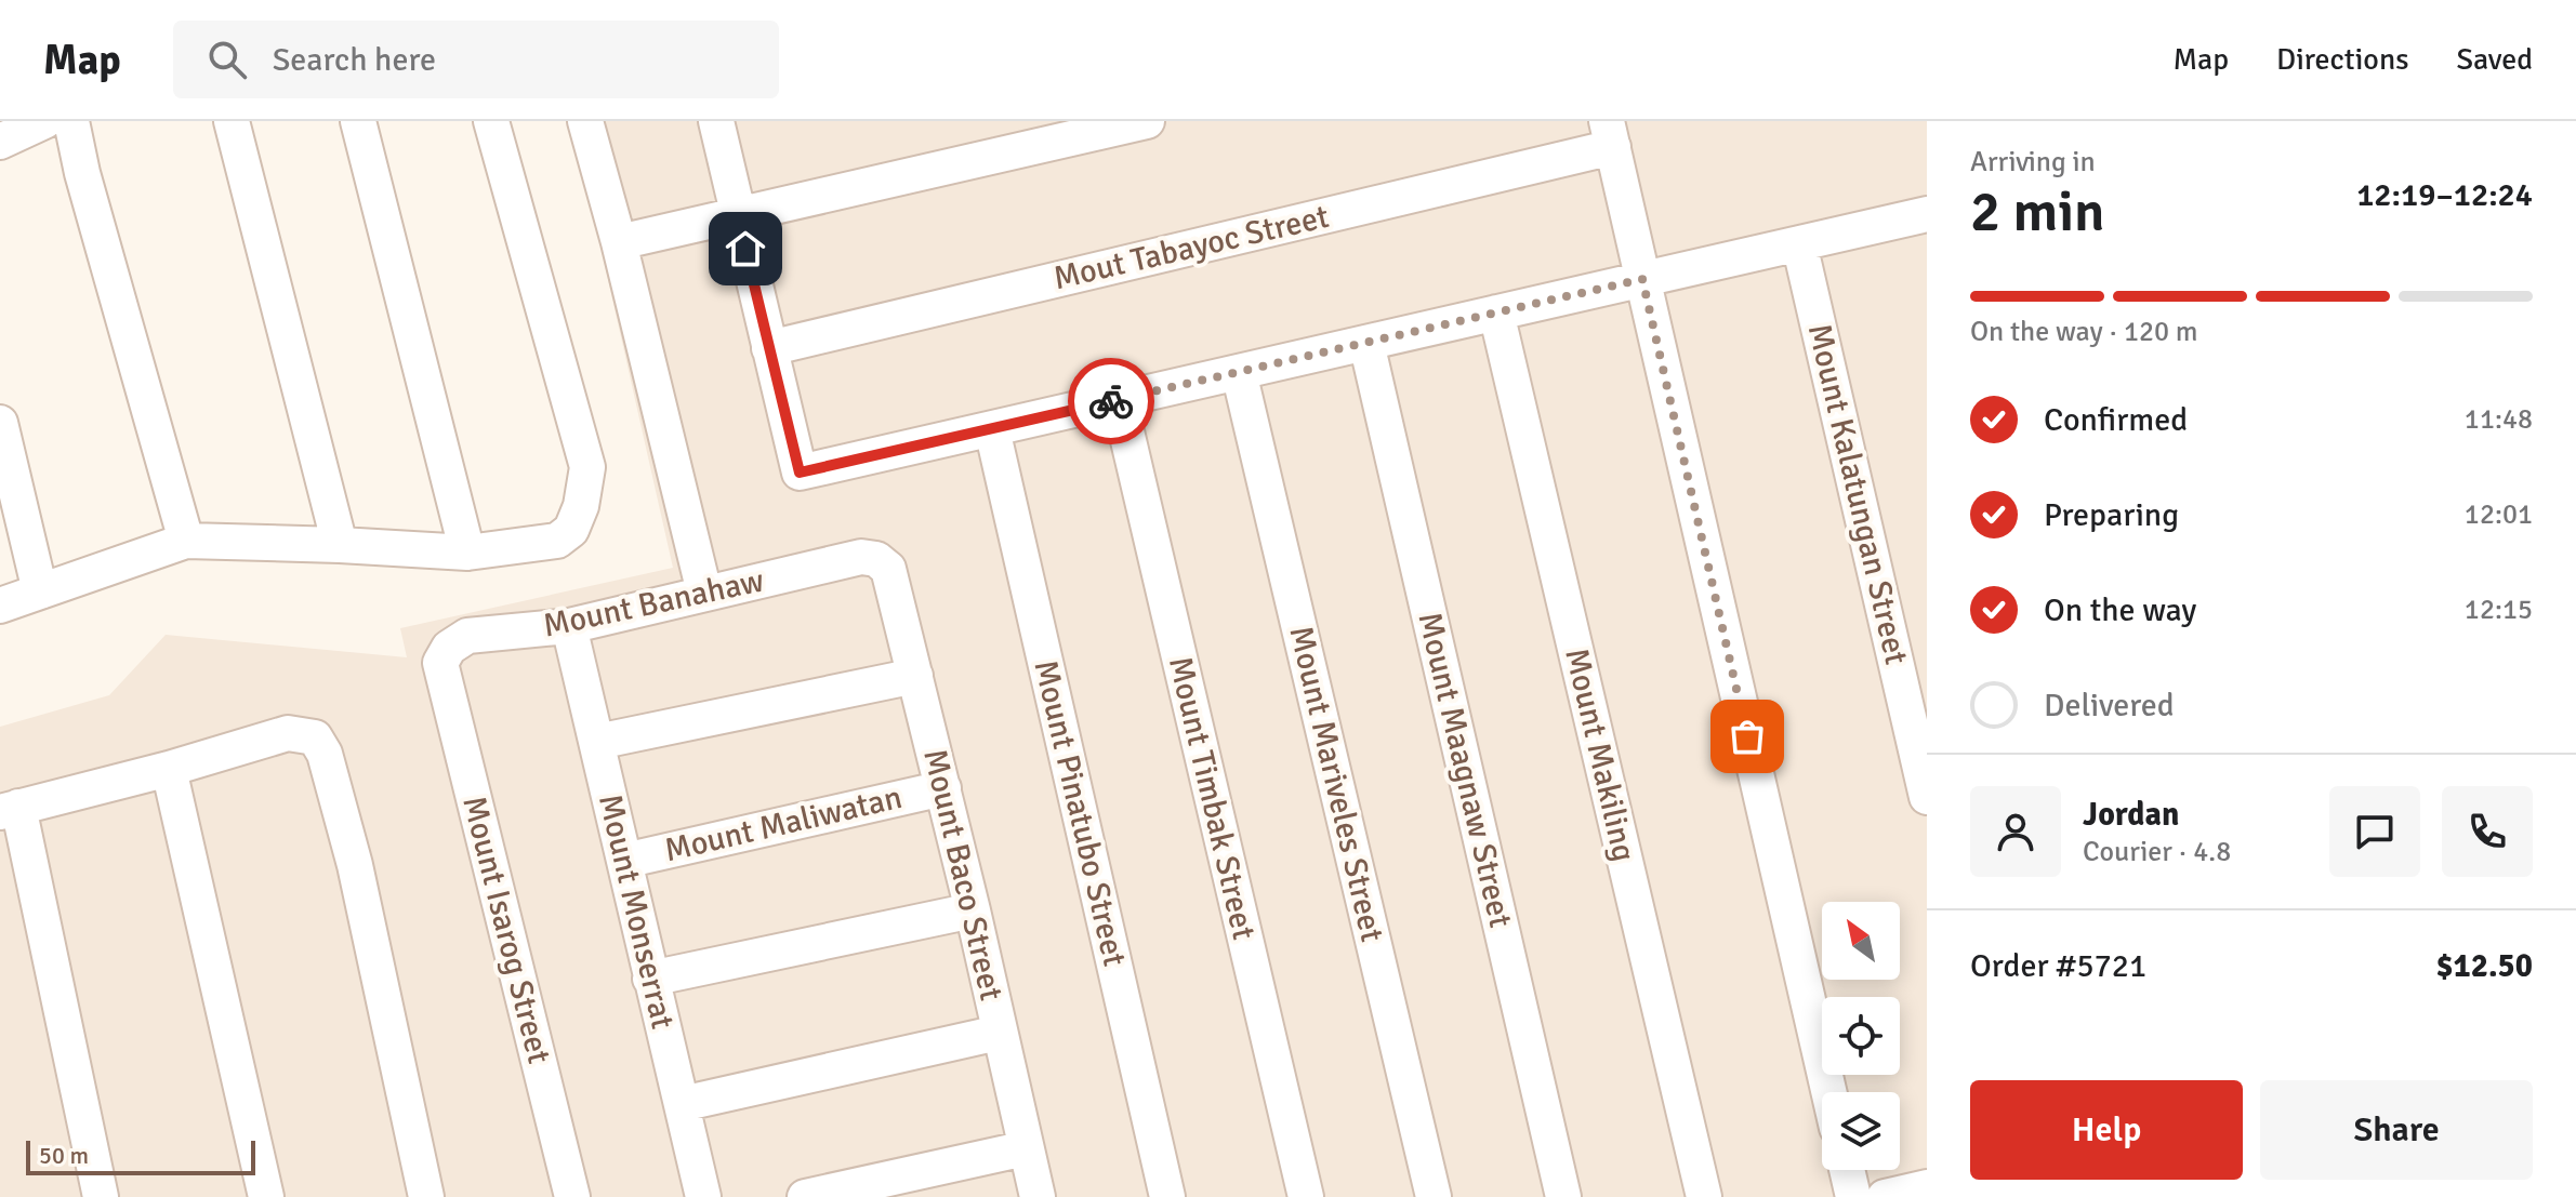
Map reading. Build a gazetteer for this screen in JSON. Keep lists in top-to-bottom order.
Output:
{
  "streets": {
    "street": [
      "Mout Tabayoc Street",
      "Mount Kalatungan Street",
      "Mount Banahaw",
      "Mount Makiling",
      "Mount Maagnaw Street",
      "Mount Mariveles Street",
      "Mount Timbak Street",
      "Mount Pinatubo Street",
      "Mount Maliwatan",
      "Mount Baco Street",
      "Mount Monserrat",
      "Mount Isarog Street"
    ]
  },
  "crossings": [
    ["Mount Banahaw", "Mount Baco Street"],
    ["Mount Banahaw", "Mount Monserrat"],
    ["Mount Banahaw", "Mount Isarog Street"],
    ["Mount Maliwatan", "Mount Baco Street"],
    ["Mount Maliwatan", "Mount Monserrat"]
  ],
  "scale_bar": "50 m",
  "north": "top left",
  "page": {
    "header": "Map",
    "search": "Search here",
    "nav": ["Map", "Directions", "Saved"],
    "heading": ["2 min", "Arriving in", "12:19–12:24"],
    "panel": [
      "Jordan",
      "Courier · 4.8",
      "Order #5721",
      "$12.50"
    ],
    "bar": "On the way · 120 m",
    "list": [
      ["Confirmed", "11:48"],
      ["Preparing", "12:01"],
      ["On the way", "12:15"],
      "Delivered"
    ],
    "buttons": ["Help", "Share"],
    "scale": "50 m"
  }
}
